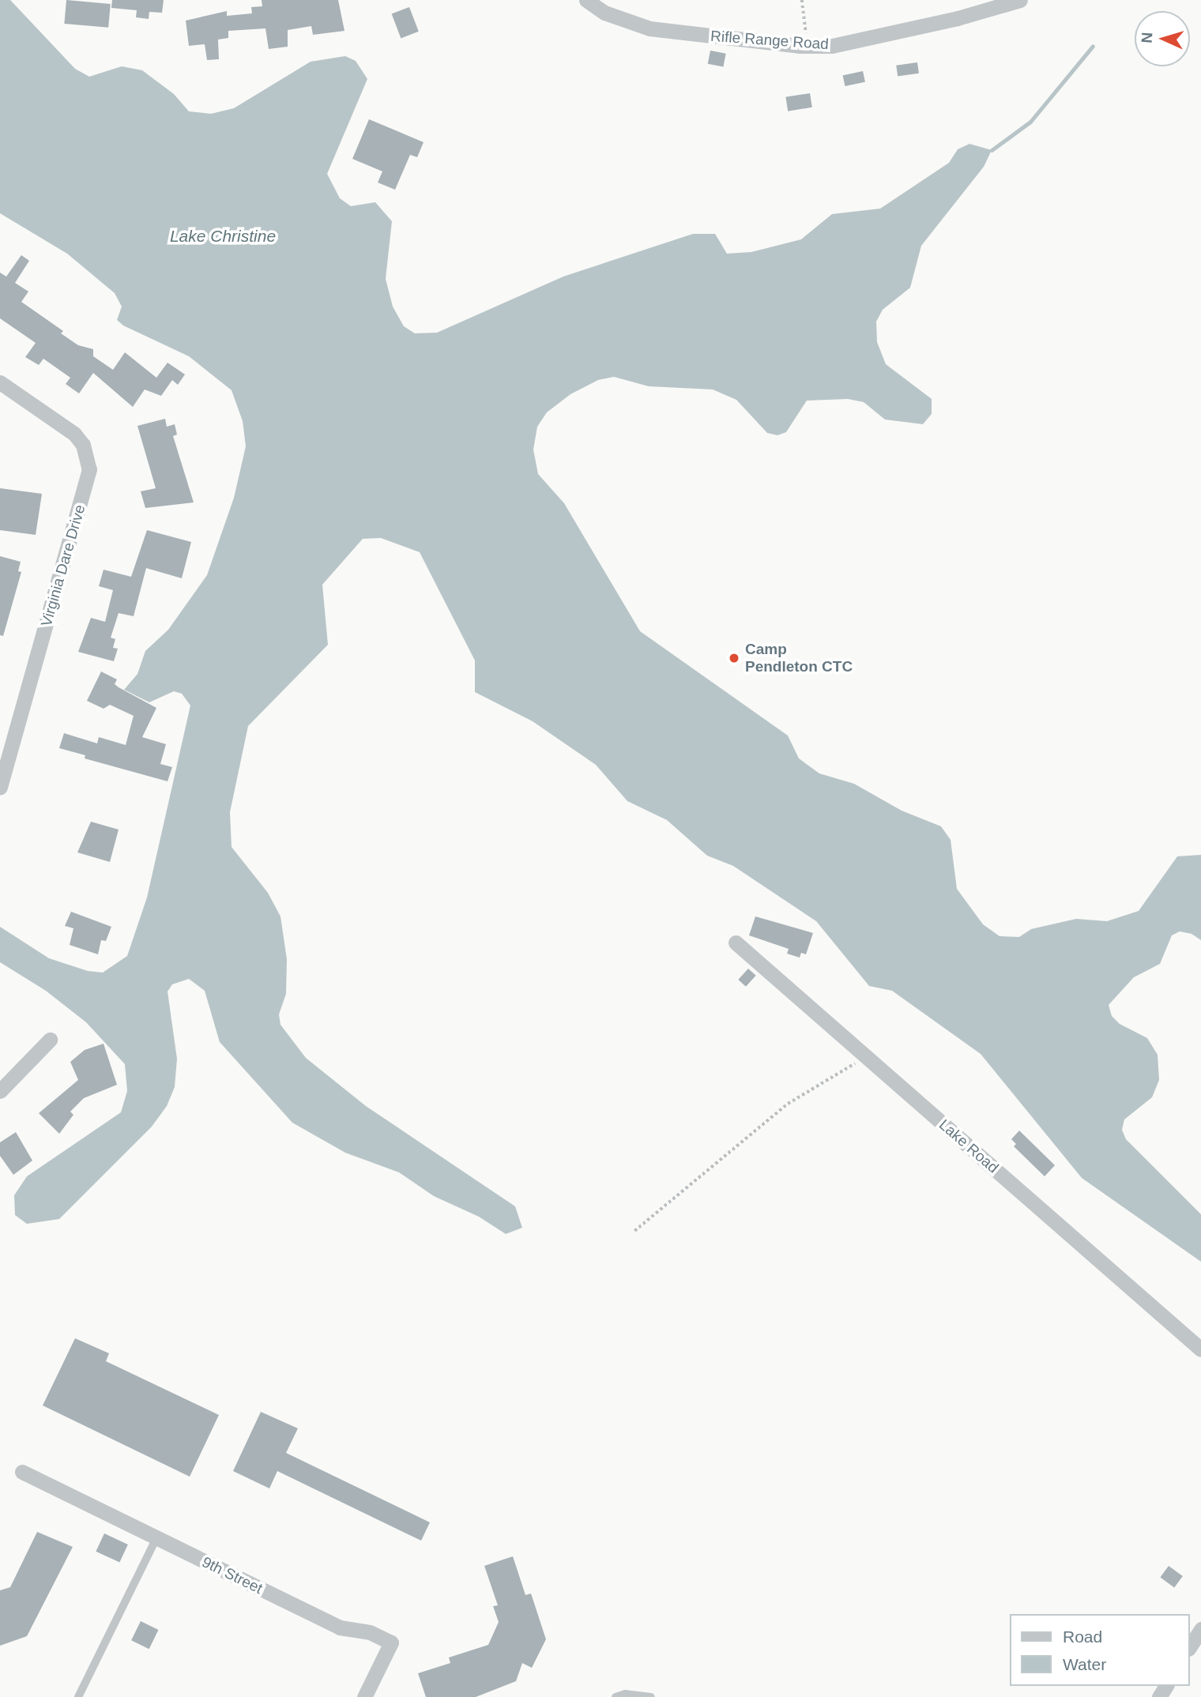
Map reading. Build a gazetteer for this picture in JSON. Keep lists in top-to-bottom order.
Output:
{
  "streets": {
    "street": [
      "Rifle Range Road",
      "Virginia Dare Drive",
      "Lake Road",
      "9th Street"
    ]
  },
  "water": ["Lake Christine"],
  "places": ["Camp Pendleton CTC"],
  "legend": ["Road", "Water"],
  "north": "left"
}
